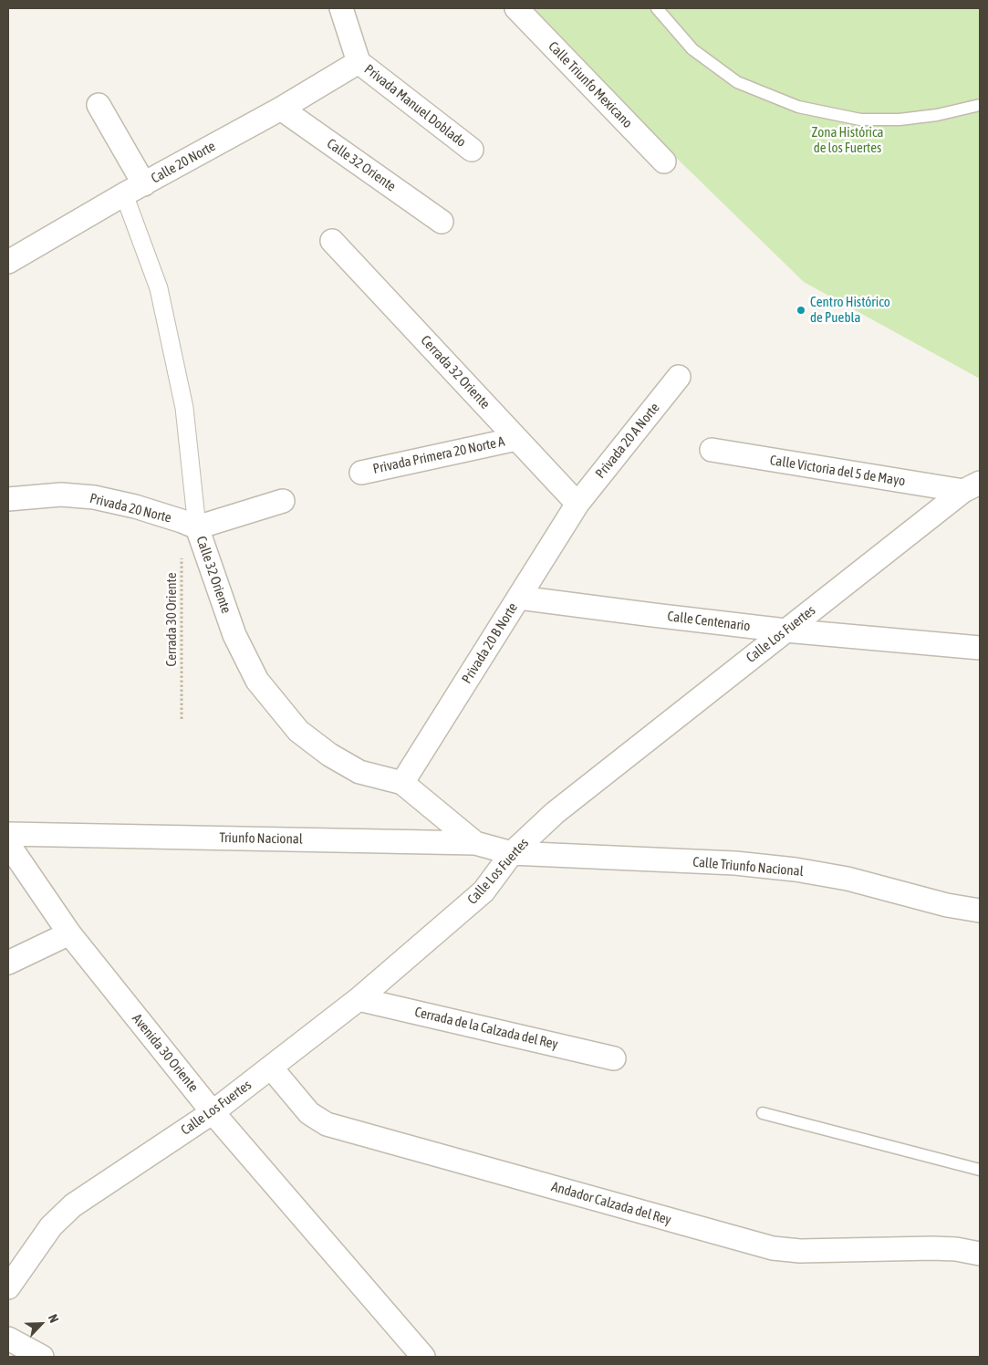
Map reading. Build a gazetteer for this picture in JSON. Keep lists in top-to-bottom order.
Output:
{
  "streets": {
    "street": [
      "Calle Triunfo Mexicano",
      "Privada Manuel Doblado",
      "Calle 20 Norte",
      "Calle 32 Oriente",
      "Cerrada 32 Oriente",
      "Privada 20 A Norte",
      "Privada Primera 20 Norte A",
      "Calle Victoria del 5 de Mayo",
      "Privada 20 Norte",
      "Calle Centenario",
      "Calle Los Fuertes",
      "Privada 20 B Norte",
      "Triunfo Nacional",
      "Calle Triunfo Nacional",
      "Cerrada de la Calzada del Rey",
      "Avenida 30 Oriente",
      "Andador Calzada del Rey"
    ],
    "path": ["Cerrada 30 Oriente"]
  },
  "crossings": [
    ["Privada Manuel Doblado", "Calle 20 Norte"],
    ["Calle 20 Norte", "Calle 32 Oriente"],
    ["Calle 32 Oriente", "Privada 20 Norte"],
    ["Calle 32 Oriente", "Privada 20 B Norte"],
    ["Calle 32 Oriente", "Triunfo Nacional"],
    ["Cerrada 32 Oriente", "Privada 20 A Norte"],
    ["Cerrada 32 Oriente", "Privada Primera 20 Norte A"],
    ["Cerrada 32 Oriente", "Privada 20 B Norte"],
    ["Privada 20 A Norte", "Privada 20 B Norte"],
    ["Calle Victoria del 5 de Mayo", "Calle Los Fuertes"],
    ["Calle Centenario", "Calle Los Fuertes"],
    ["Calle Centenario", "Privada 20 B Norte"],
    ["Calle Los Fuertes", "Triunfo Nacional"],
    ["Calle Los Fuertes", "Calle Triunfo Nacional"],
    ["Calle Los Fuertes", "Cerrada de la Calzada del Rey"],
    ["Calle Los Fuertes", "Avenida 30 Oriente"],
    ["Calle Los Fuertes", "Andador Calzada del Rey"],
    ["Triunfo Nacional", "Calle Triunfo Nacional"]
  ],
  "parks": ["Zona Histórica de los Fuertes"],
  "places": ["Centro Histórico de Puebla"],
  "north": "top right"
}
